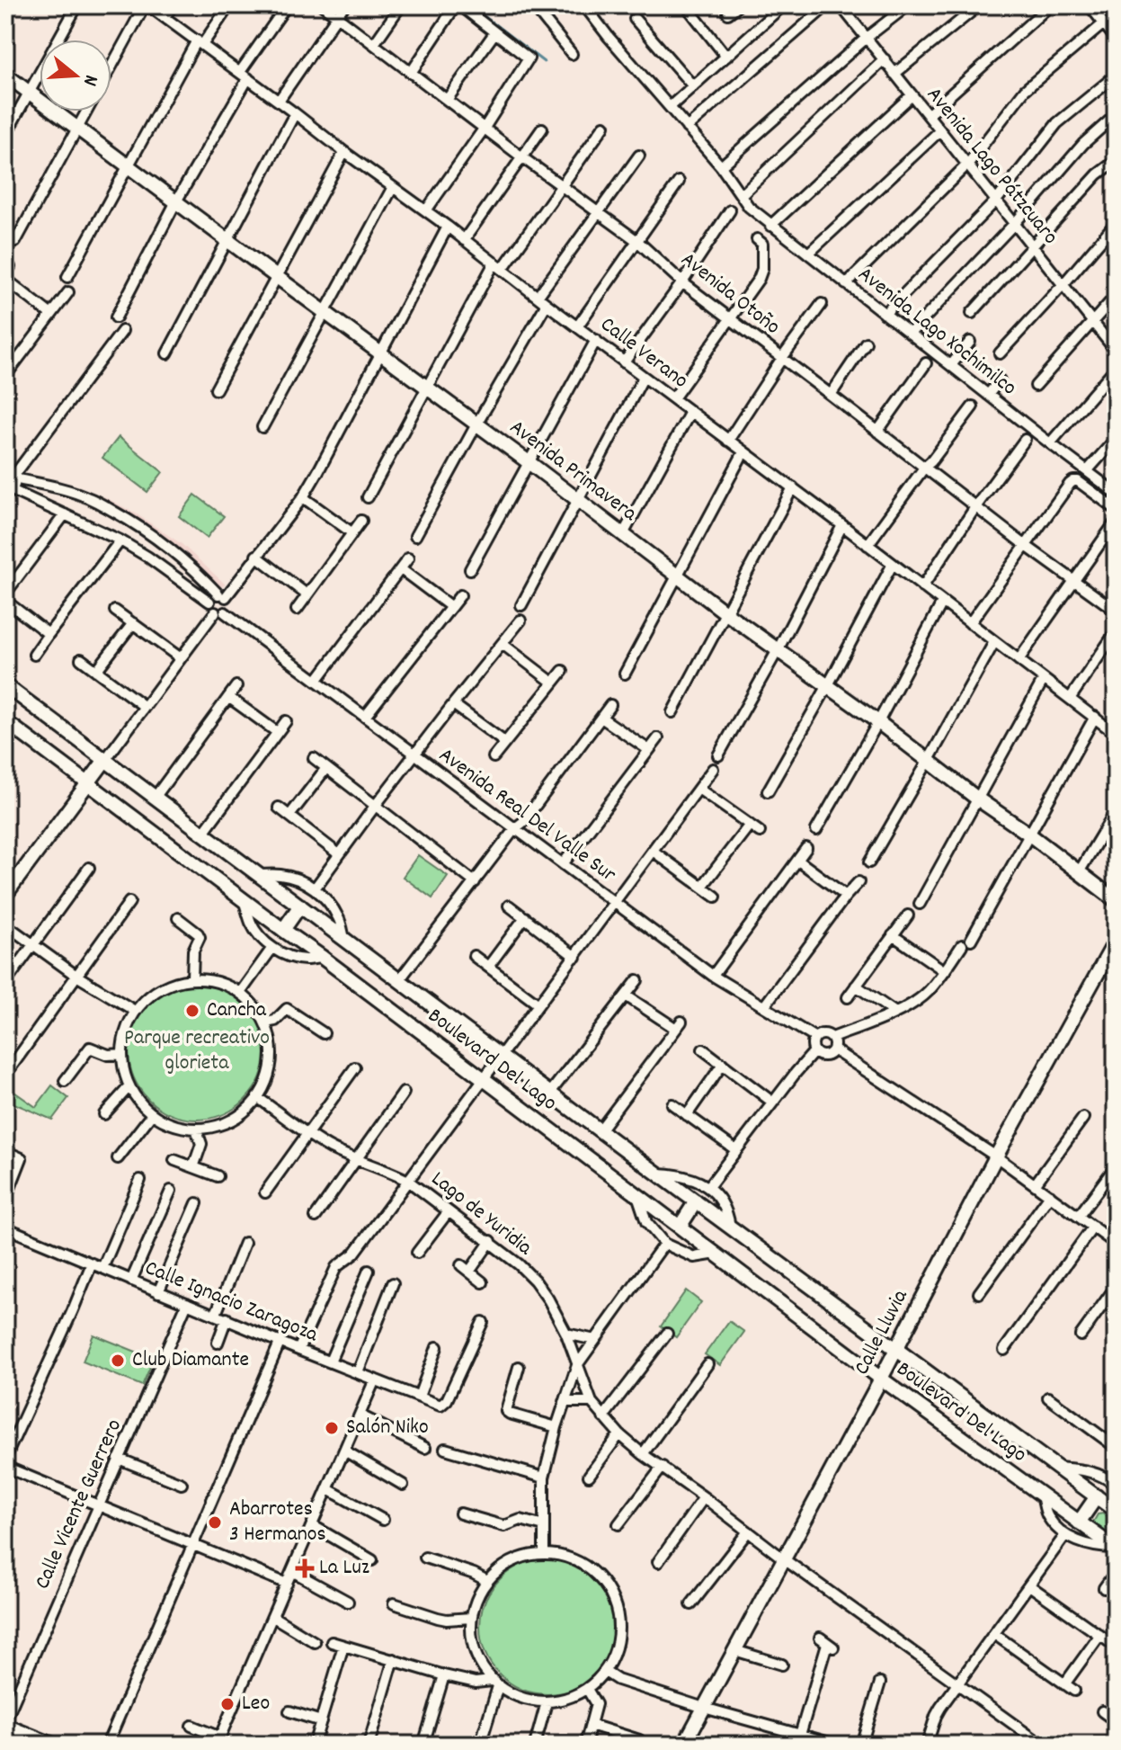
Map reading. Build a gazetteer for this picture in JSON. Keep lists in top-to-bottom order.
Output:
{
  "streets": {
    "street": [
      "Avenida Lago Pátzcuaro",
      "Avenida Otoño",
      "Avenida Lago Xochimilco",
      "Calle Verano",
      "Avenida Primavera",
      "Avenida Real Del Valle Sur",
      "Boulevard Del Lago",
      "Lago de Yuridia",
      "Calle Ignacio Zaragoza",
      "Calle Lluvia",
      "Calle Vicente Guerrero"
    ]
  },
  "crossings": [
    ["Boulevard Del Lago", "Calle Lluvia"],
    ["Lago de Yuridia", "Calle Lluvia"],
    ["Calle Ignacio Zaragoza", "Calle Vicente Guerrero"]
  ],
  "parks": ["Parque recreativo glorieta"],
  "places": {
    "other": [
      "Cancha",
      "Club Diamante",
      "Salón Niko",
      "Abarrotes 3 Hermanos",
      "Leo"
    ],
    "health": ["La Luz"]
  },
  "north": "right"
}
